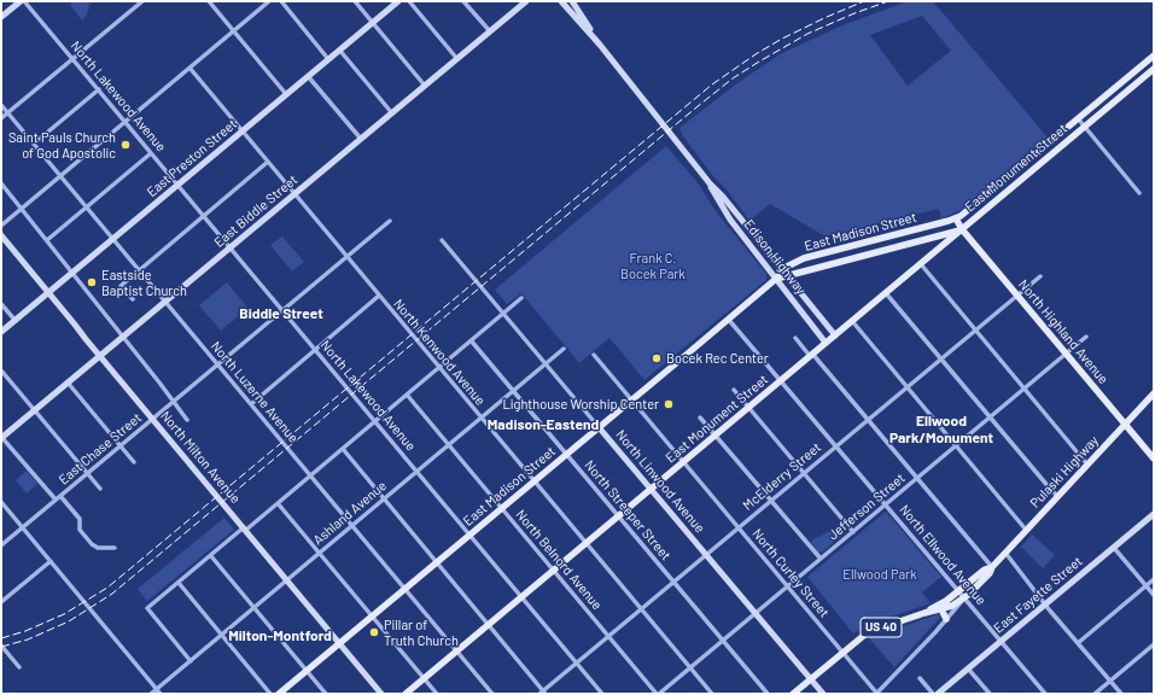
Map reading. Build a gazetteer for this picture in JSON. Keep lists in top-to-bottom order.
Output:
{
  "streets": {
    "main road": [
      "East Monument Street",
      "East Madison Street",
      "North Highland Avenue",
      "Pulaski Highway",
      "US 40"
    ],
    "street": [
      "North Lakewood Avenue",
      "East Preston Street",
      "East Biddle Street",
      "Edison Highway",
      "North Kenwood Avenue",
      "North Luzerne Avenue",
      "East Chase Street",
      "North Milton Avenue",
      "McElderry Street",
      "North Linwood Avenue",
      "Jefferson Street",
      "North Streeper Street",
      "Ashland Avenue",
      "North Ellwood Avenue",
      "North Belnord Avenue",
      "North Curley Street",
      "East Fayette Street"
    ]
  },
  "crossings": [
    ["North Lakewood Avenue", "East Preston Street"],
    ["North Lakewood Avenue", "East Monument Street"],
    ["North Lakewood Avenue", "East Biddle Street"],
    ["North Lakewood Avenue", "East Madison Street"],
    ["North Lakewood Avenue", "East Chase Street"],
    ["North Lakewood Avenue", "McElderry Street"],
    ["North Lakewood Avenue", "Ashland Avenue"],
    ["East Preston Street", "North Kenwood Avenue"],
    ["East Preston Street", "North Luzerne Avenue"],
    ["East Preston Street", "North Milton Avenue"],
    ["East Monument Street", "East Madison Street"],
    ["East Monument Street", "Edison Highway"],
    ["East Monument Street", "North Highland Avenue"],
    ["East Monument Street", "North Kenwood Avenue"],
    ["East Monument Street", "North Luzerne Avenue"],
    ["East Monument Street", "North Linwood Avenue"],
    ["East Monument Street", "North Streeper Street"],
    ["East Monument Street", "North Ellwood Avenue"],
    ["East Monument Street", "North Belnord Avenue"],
    ["East Monument Street", "North Curley Street"],
    ["East Biddle Street", "North Kenwood Avenue"],
    ["East Biddle Street", "North Luzerne Avenue"],
    ["East Biddle Street", "North Milton Avenue"],
    ["East Madison Street", "Edison Highway"],
    ["East Madison Street", "North Highland Avenue"],
    ["East Madison Street", "North Kenwood Avenue"],
    ["East Madison Street", "North Luzerne Avenue"],
    ["East Madison Street", "North Milton Avenue"],
    ["East Madison Street", "North Linwood Avenue"],
    ["East Madison Street", "North Streeper Street"],
    ["East Madison Street", "North Ellwood Avenue"],
    ["East Madison Street", "North Belnord Avenue"],
    ["East Madison Street", "North Curley Street"],
    ["North Highland Avenue", "Pulaski Highway"],
    ["North Highland Avenue", "McElderry Street"],
    ["North Highland Avenue", "Jefferson Street"],
    ["North Kenwood Avenue", "East Chase Street"],
    ["North Kenwood Avenue", "McElderry Street"],
    ["North Kenwood Avenue", "Jefferson Street"],
    ["North Kenwood Avenue", "Ashland Avenue"],
    ["North Luzerne Avenue", "East Chase Street"],
    ["North Luzerne Avenue", "Ashland Avenue"],
    ["East Chase Street", "North Milton Avenue"],
    ["North Milton Avenue", "Ashland Avenue"],
    ["Pulaski Highway", "North Ellwood Avenue"],
    ["Pulaski Highway", "North Curley Street"],
    ["Pulaski Highway", "US 40"],
    ["McElderry Street", "North Linwood Avenue"],
    ["McElderry Street", "North Streeper Street"],
    ["McElderry Street", "North Ellwood Avenue"],
    ["McElderry Street", "North Belnord Avenue"],
    ["McElderry Street", "North Curley Street"],
    ["North Linwood Avenue", "Jefferson Street"],
    ["North Linwood Avenue", "Ashland Avenue"],
    ["North Linwood Avenue", "US 40"],
    ["Jefferson Street", "North Streeper Street"],
    ["Jefferson Street", "North Ellwood Avenue"],
    ["Jefferson Street", "North Belnord Avenue"],
    ["Jefferson Street", "North Curley Street"],
    ["North Streeper Street", "Ashland Avenue"],
    ["Ashland Avenue", "North Belnord Avenue"],
    ["North Ellwood Avenue", "East Fayette Street"],
    ["North Ellwood Avenue", "US 40"],
    ["North Curley Street", "US 40"]
  ],
  "districts": [
    "Biddle Street",
    "Ellwood Park/Monument",
    "Madison-Eastend",
    "Milton-Montford"
  ],
  "parks": ["Frank C. Bocek Park", "Ellwood Park"],
  "places": [
    "Saint Pauls Church of God Apostolic",
    "Eastside Baptist Church",
    "Bocek Rec Center",
    "Lighthouse Worship Center",
    "Pillar of Truth Church"
  ]
}
